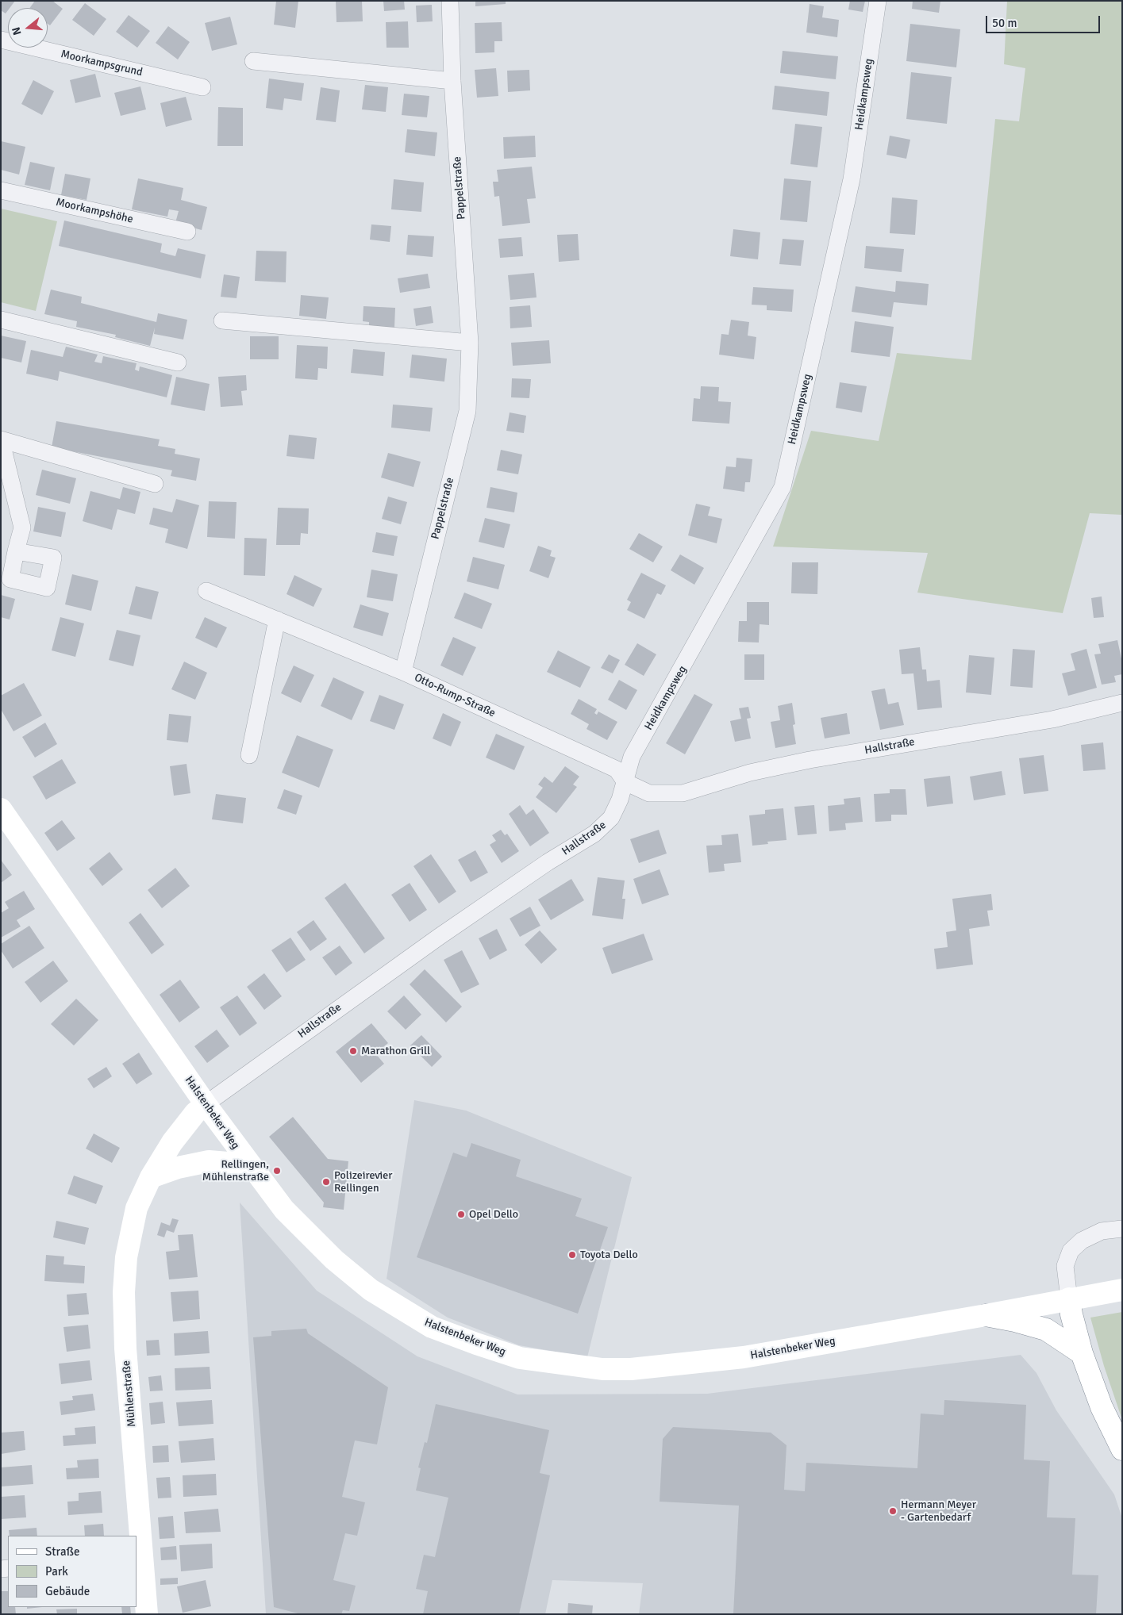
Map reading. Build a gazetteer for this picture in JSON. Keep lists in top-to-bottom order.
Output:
{
  "streets": {
    "main road": ["Halstenbeker Weg", "Mühlenstraße"],
    "street": [
      "Moorkampsgrund",
      "Heidkampsweg",
      "Pappelstraße",
      "Moorkampshöhe",
      "Otto-Rump-Straße",
      "Hallstraße"
    ]
  },
  "crossings": [
    ["Heidkampsweg", "Otto-Rump-Straße"],
    ["Heidkampsweg", "Hallstraße"],
    ["Pappelstraße", "Otto-Rump-Straße"],
    ["Otto-Rump-Straße", "Hallstraße"],
    ["Hallstraße", "Halstenbeker Weg"],
    ["Hallstraße", "Mühlenstraße"],
    ["Halstenbeker Weg", "Mühlenstraße"]
  ],
  "places": [
    "Marathon Grill",
    "Rellingen, Mühlenstraße",
    "Polizeirevier Rellingen",
    "Opel Dello",
    "Toyota Dello",
    "Hermann Meyer - Gartenbedarf"
  ],
  "legend": ["Straße", "Park", "Gebäude"],
  "scale_bar": "50 m",
  "north": "left"
}
